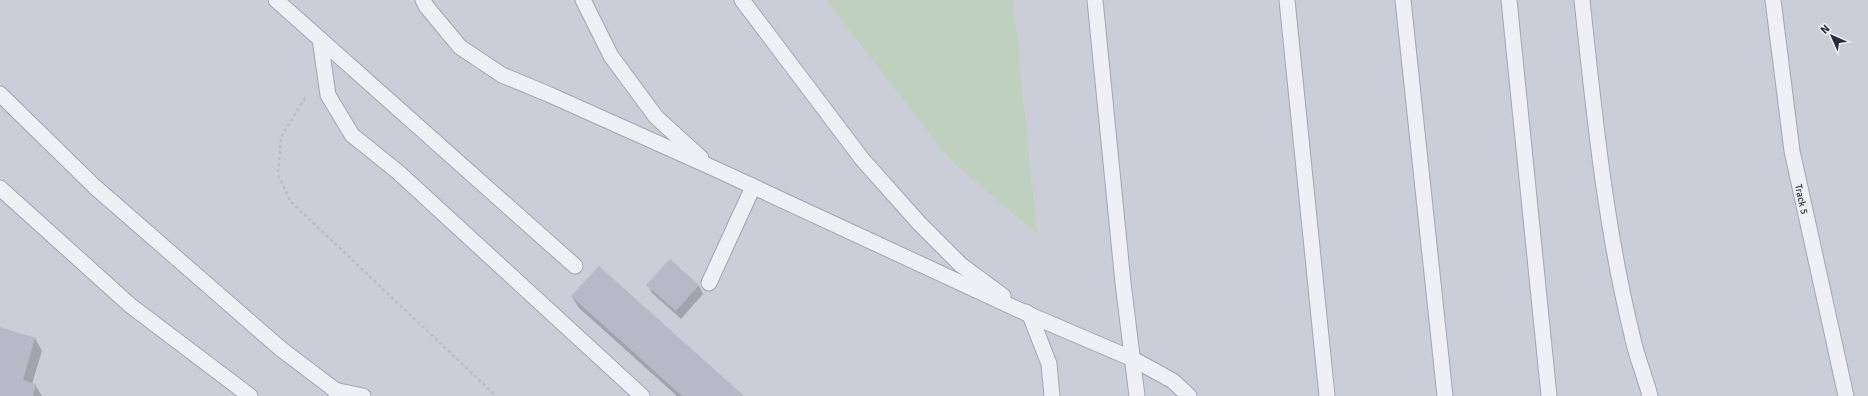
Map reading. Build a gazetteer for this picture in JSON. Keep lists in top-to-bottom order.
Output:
{
  "streets": {
    "lane": ["Track 5"]
  },
  "north": "top left"
}
